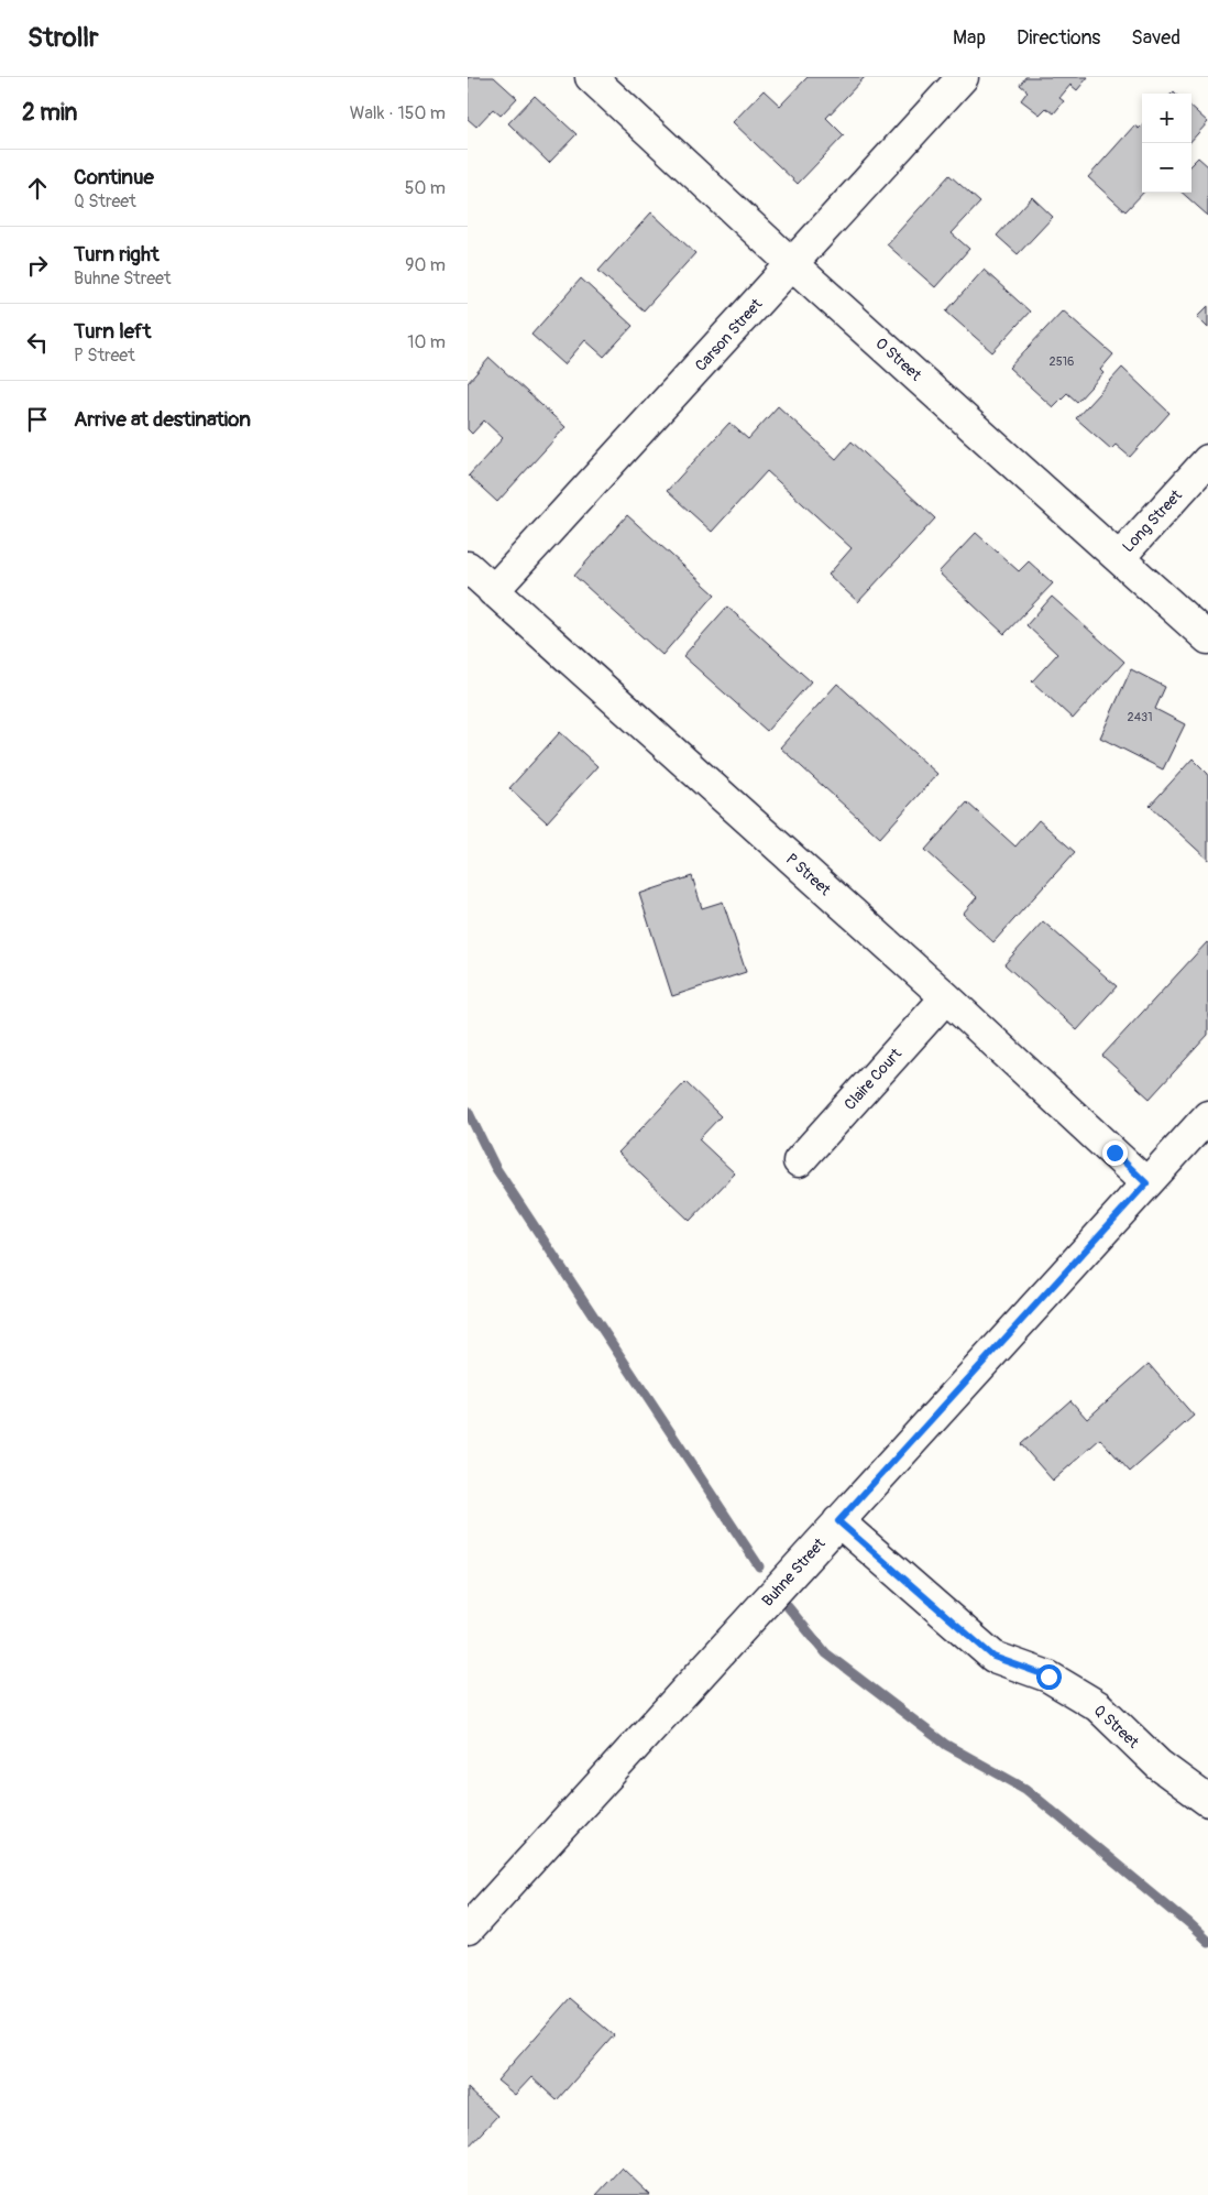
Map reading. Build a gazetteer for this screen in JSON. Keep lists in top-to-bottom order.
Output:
{
  "streets": {
    "street": [
      "Carson Street",
      "O Street",
      "Long Street",
      "P Street",
      "Claire Court",
      "Buhne Street",
      "Q Street"
    ]
  },
  "crossings": [
    ["Carson Street", "O Street"],
    ["Carson Street", "P Street"],
    ["O Street", "Long Street"],
    ["P Street", "Claire Court"],
    ["P Street", "Buhne Street"],
    ["Buhne Street", "Q Street"]
  ],
  "house_numbers": ["2516", "2431"],
  "page": {
    "header": "Strollr",
    "nav": ["Map", "Directions", "Saved"],
    "heading": ["2 min", "Walk · 150 m"],
    "map_buttons": ["+", "−"],
    "list": [
      ["Continue", "Q Street", "50 m"],
      ["Turn right", "Buhne Street", "90 m"],
      ["Turn left", "P Street", "10 m"],
      "Arrive at destination"
    ]
  }
}
